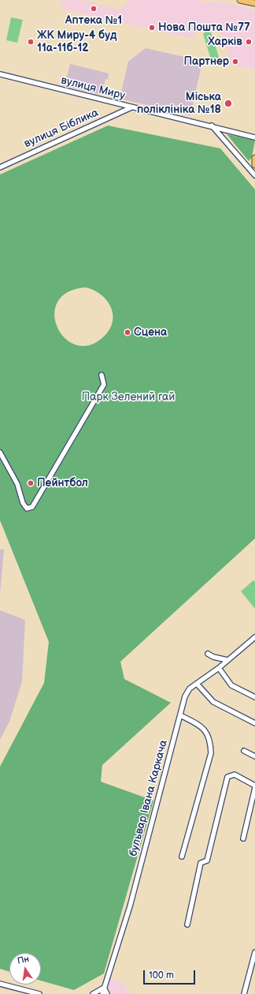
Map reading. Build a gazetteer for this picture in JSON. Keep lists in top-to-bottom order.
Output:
{
  "streets": {
    "street": ["вулиця Миру", "вулиця Біблика", "бульвар Івана Каркача"]
  },
  "crossings": [
    ["вулиця Миру", "вулиця Біблика"]
  ],
  "parks": ["Парк Зелений гай"],
  "places": [
    "Аптека №1",
    "Нова Пошта №77",
    "ЖК Миру-4 буд 11а-11б-12",
    "Харків",
    "Партнер",
    "Міська поліклініка №18",
    "Сцена",
    "Пейнтбол"
  ],
  "scale_bar": "100 m",
  "north": "top"
}
